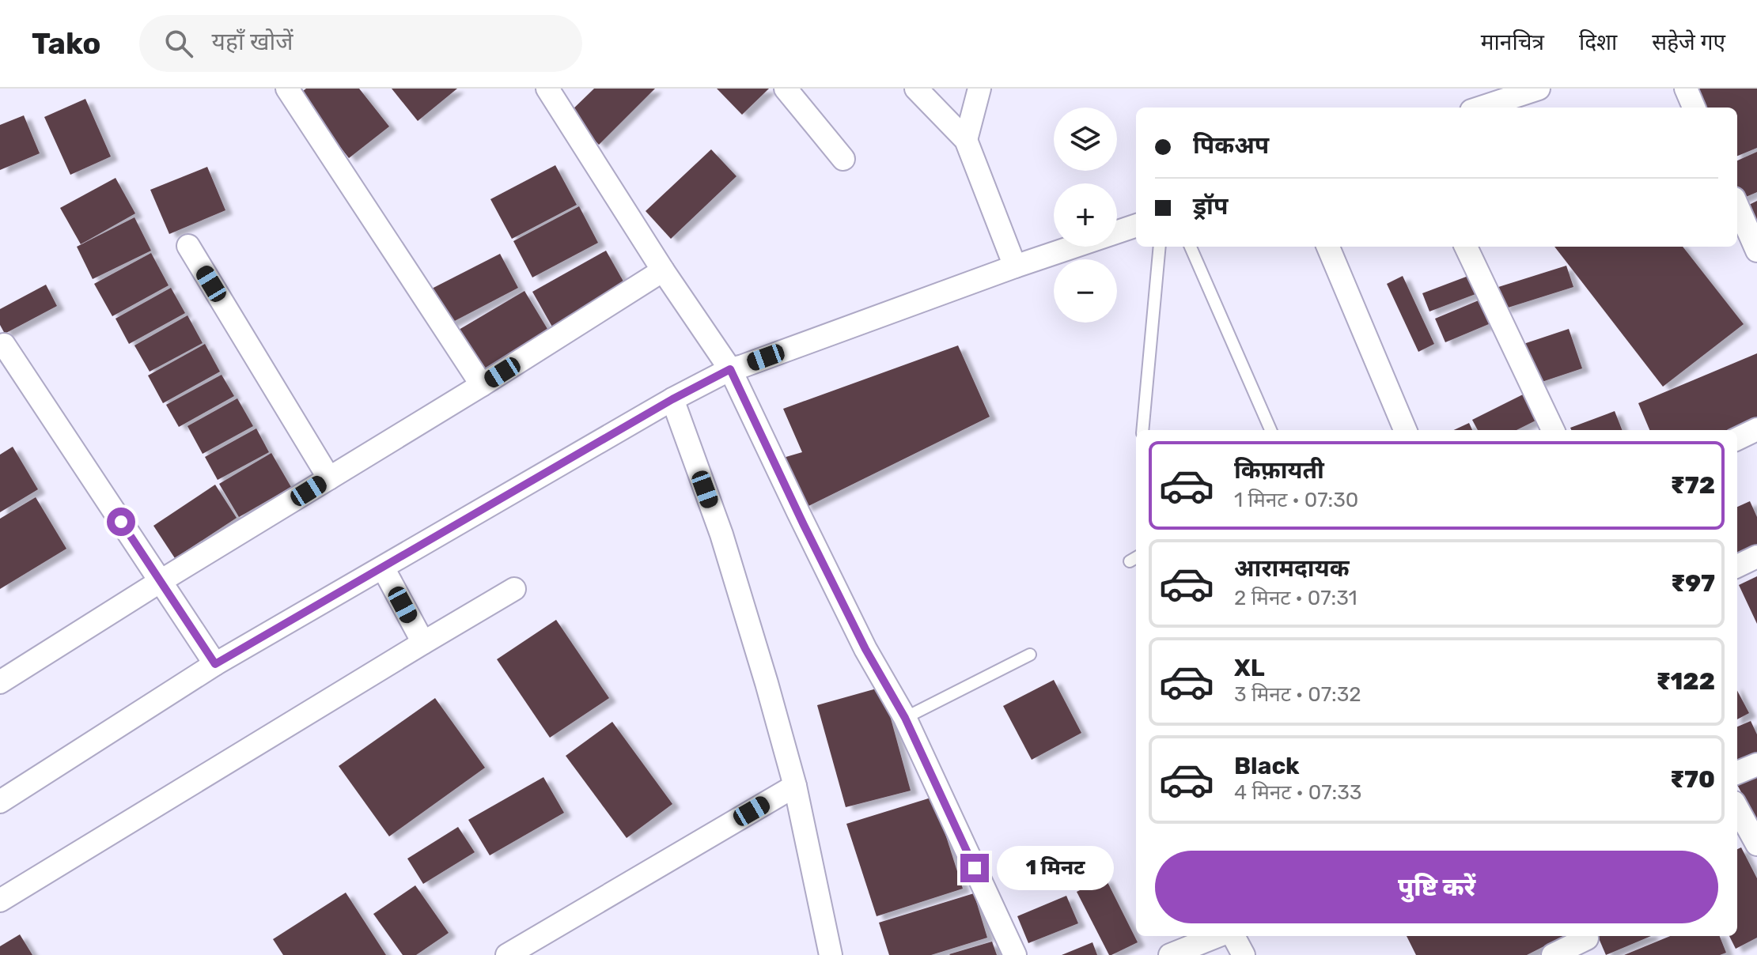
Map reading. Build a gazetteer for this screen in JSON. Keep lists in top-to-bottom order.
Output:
{
  "page": {
    "header": "Tako",
    "search": "यहाँ खोजें",
    "nav": ["मानचित्र", "दिशा", "सहेजे गए"],
    "map_buttons": ["+", "−"],
    "banner": ["पिकअप", "ड्रॉप"],
    "list": [
      {
        "name": "किफ़ायती",
        "note": "1 मिनट · 07:30",
        "value": "₹72"
      },
      {
        "name": "आरामदायक",
        "note": "2 मिनट · 07:31",
        "value": "₹97"
      },
      {
        "name": "XL",
        "note": "3 मिनट · 07:32",
        "value": "₹122"
      },
      {
        "name": "Black",
        "note": "4 मिनट · 07:33",
        "value": "₹70"
      }
    ],
    "buttons": "पुष्टि करें",
    "bubble": "1 मिनट"
  }
}
